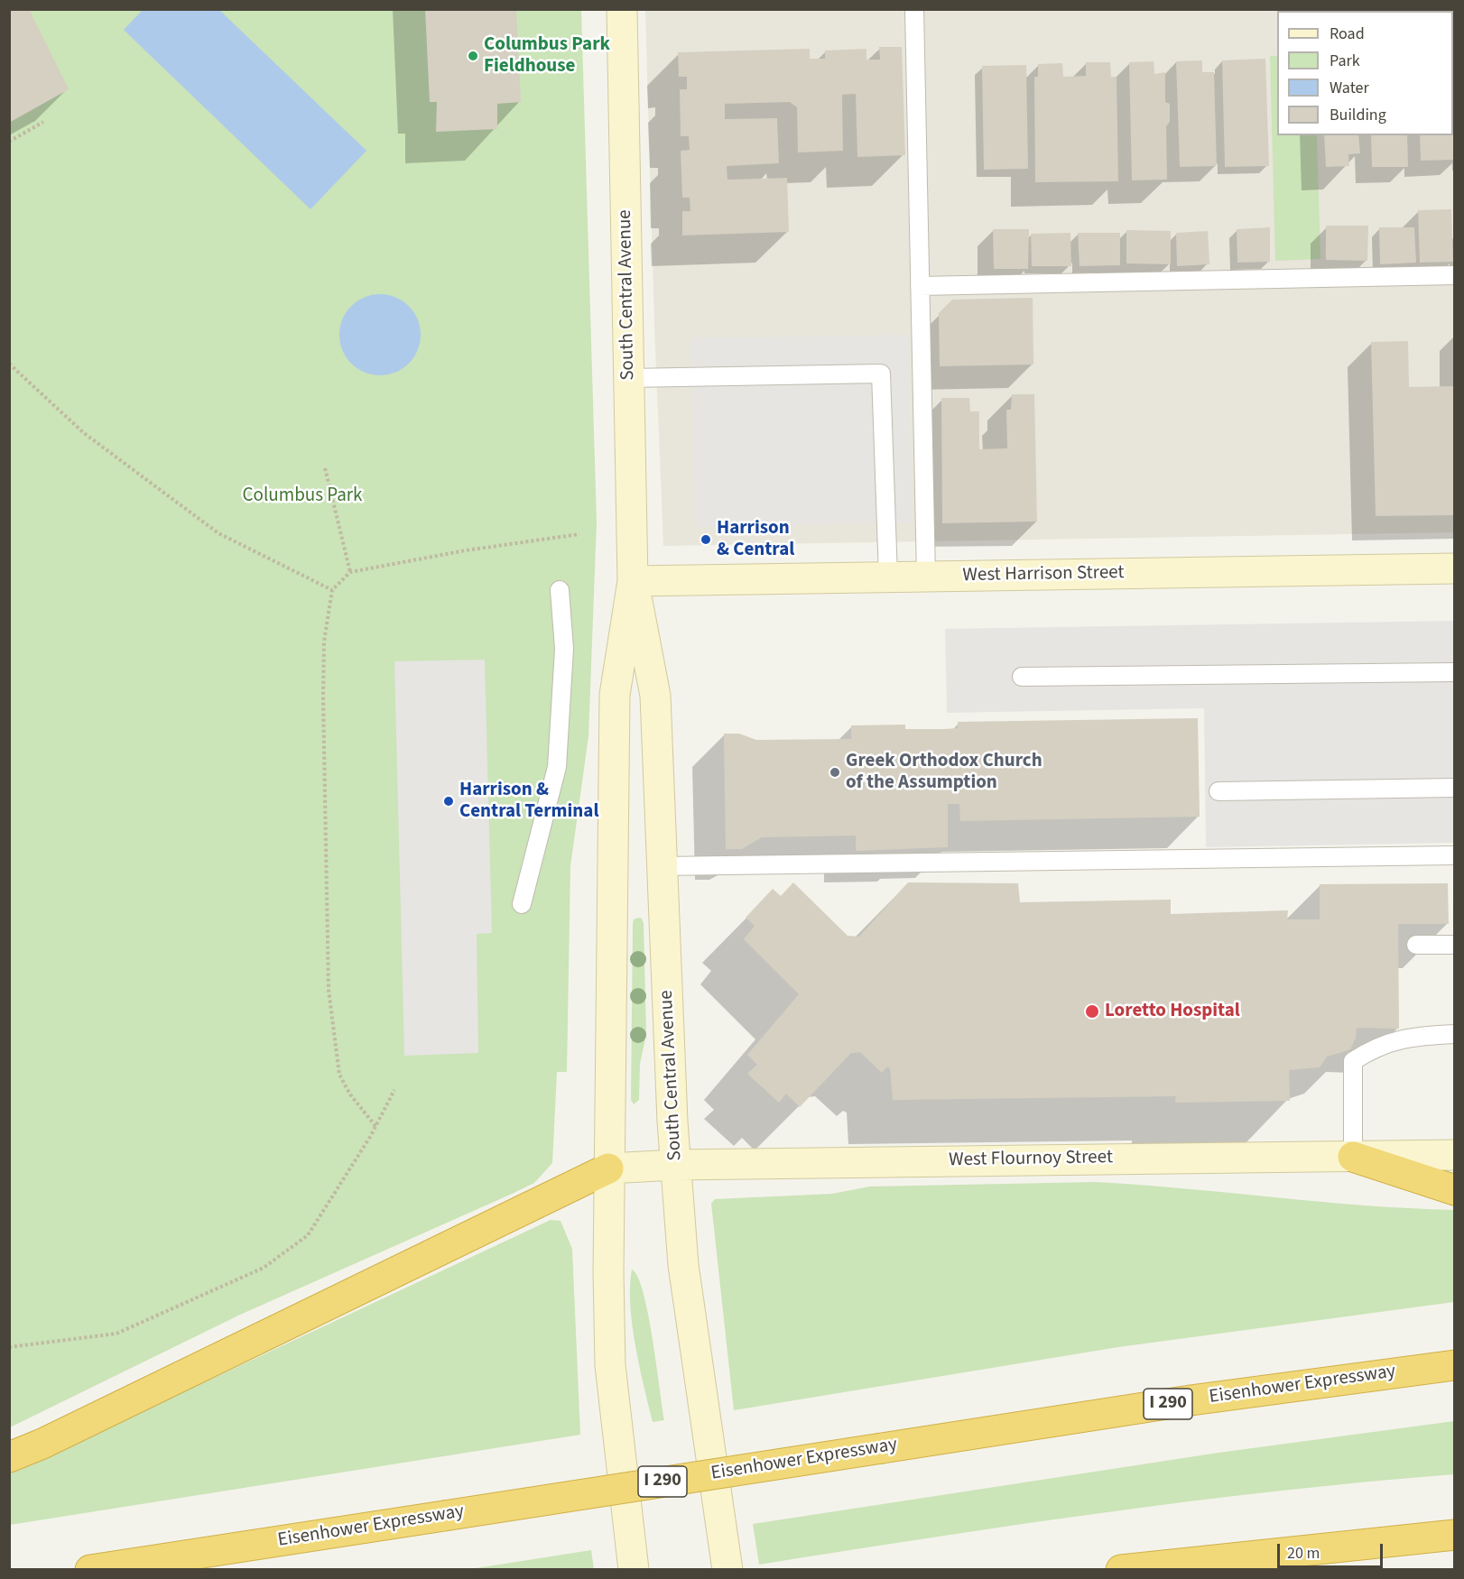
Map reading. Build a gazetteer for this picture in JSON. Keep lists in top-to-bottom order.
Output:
{
  "streets": {
    "highway": ["Eisenhower Expressway", "I 290"],
    "street": ["South Central Avenue", "West Harrison Street", "West Flournoy Street"]
  },
  "crossings": [
    ["South Central Avenue", "West Harrison Street"],
    ["South Central Avenue", "West Flournoy Street"]
  ],
  "parks": ["Columbus Park"],
  "places": [
    "Columbus Park Fieldhouse",
    "Harrison & Central",
    "Greek Orthodox Church of the Assumption",
    "Harrison & Central Terminal",
    "Loretto Hospital"
  ],
  "legend": [
    "Road",
    "Park",
    "Water",
    "Building"
  ],
  "scale_bar": "20 m"
}
